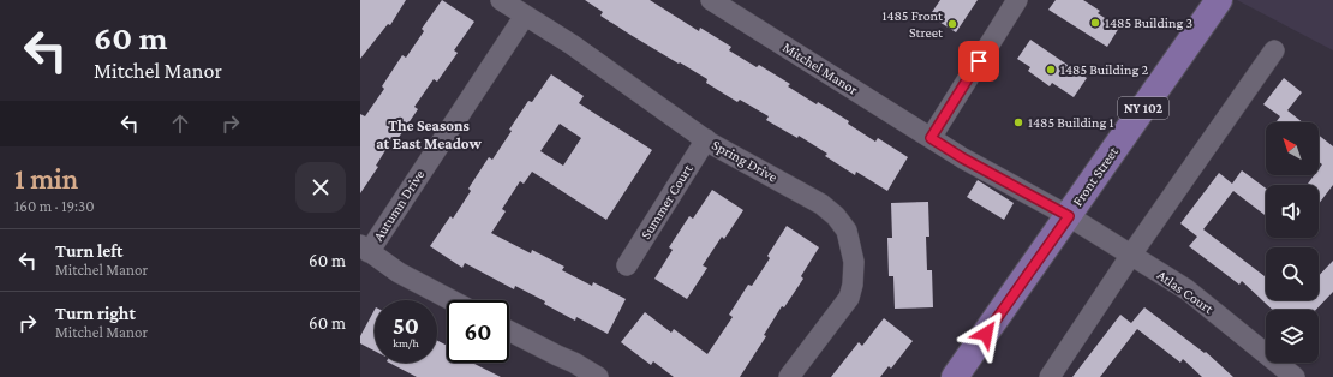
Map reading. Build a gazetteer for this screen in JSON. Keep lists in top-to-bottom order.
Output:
{
  "streets": {
    "main road": ["NY 102", "Front Street"],
    "street": [
      "Mitchel Manor",
      "Spring Drive",
      "Summer Court",
      "Autumn Drive",
      "Atlas Court"
    ]
  },
  "crossings": [
    ["Mitchel Manor", "Front Street"],
    ["Mitchel Manor", "Atlas Court"],
    ["Spring Drive", "Summer Court"],
    ["Spring Drive", "Autumn Drive"],
    ["Front Street", "Atlas Court"]
  ],
  "districts": ["The Seasons at East Meadow"],
  "places": [
    "1485 Building 3",
    "1485 Front Street",
    "1485 Building 2",
    "1485 Building 1"
  ],
  "north": "top left",
  "page": {
    "turn": ["60 m", "Mitchel Manor"],
    "heading": ["1 min", "160 m · 19:30"],
    "list": [
      {
        "name": "Turn left",
        "note": "Mitchel Manor",
        "value": "60 m"
      },
      {
        "name": "Turn right",
        "note": "Mitchel Manor",
        "value": "60 m"
      }
    ],
    "speed": "50 km/h",
    "limit": "60"
  }
}
